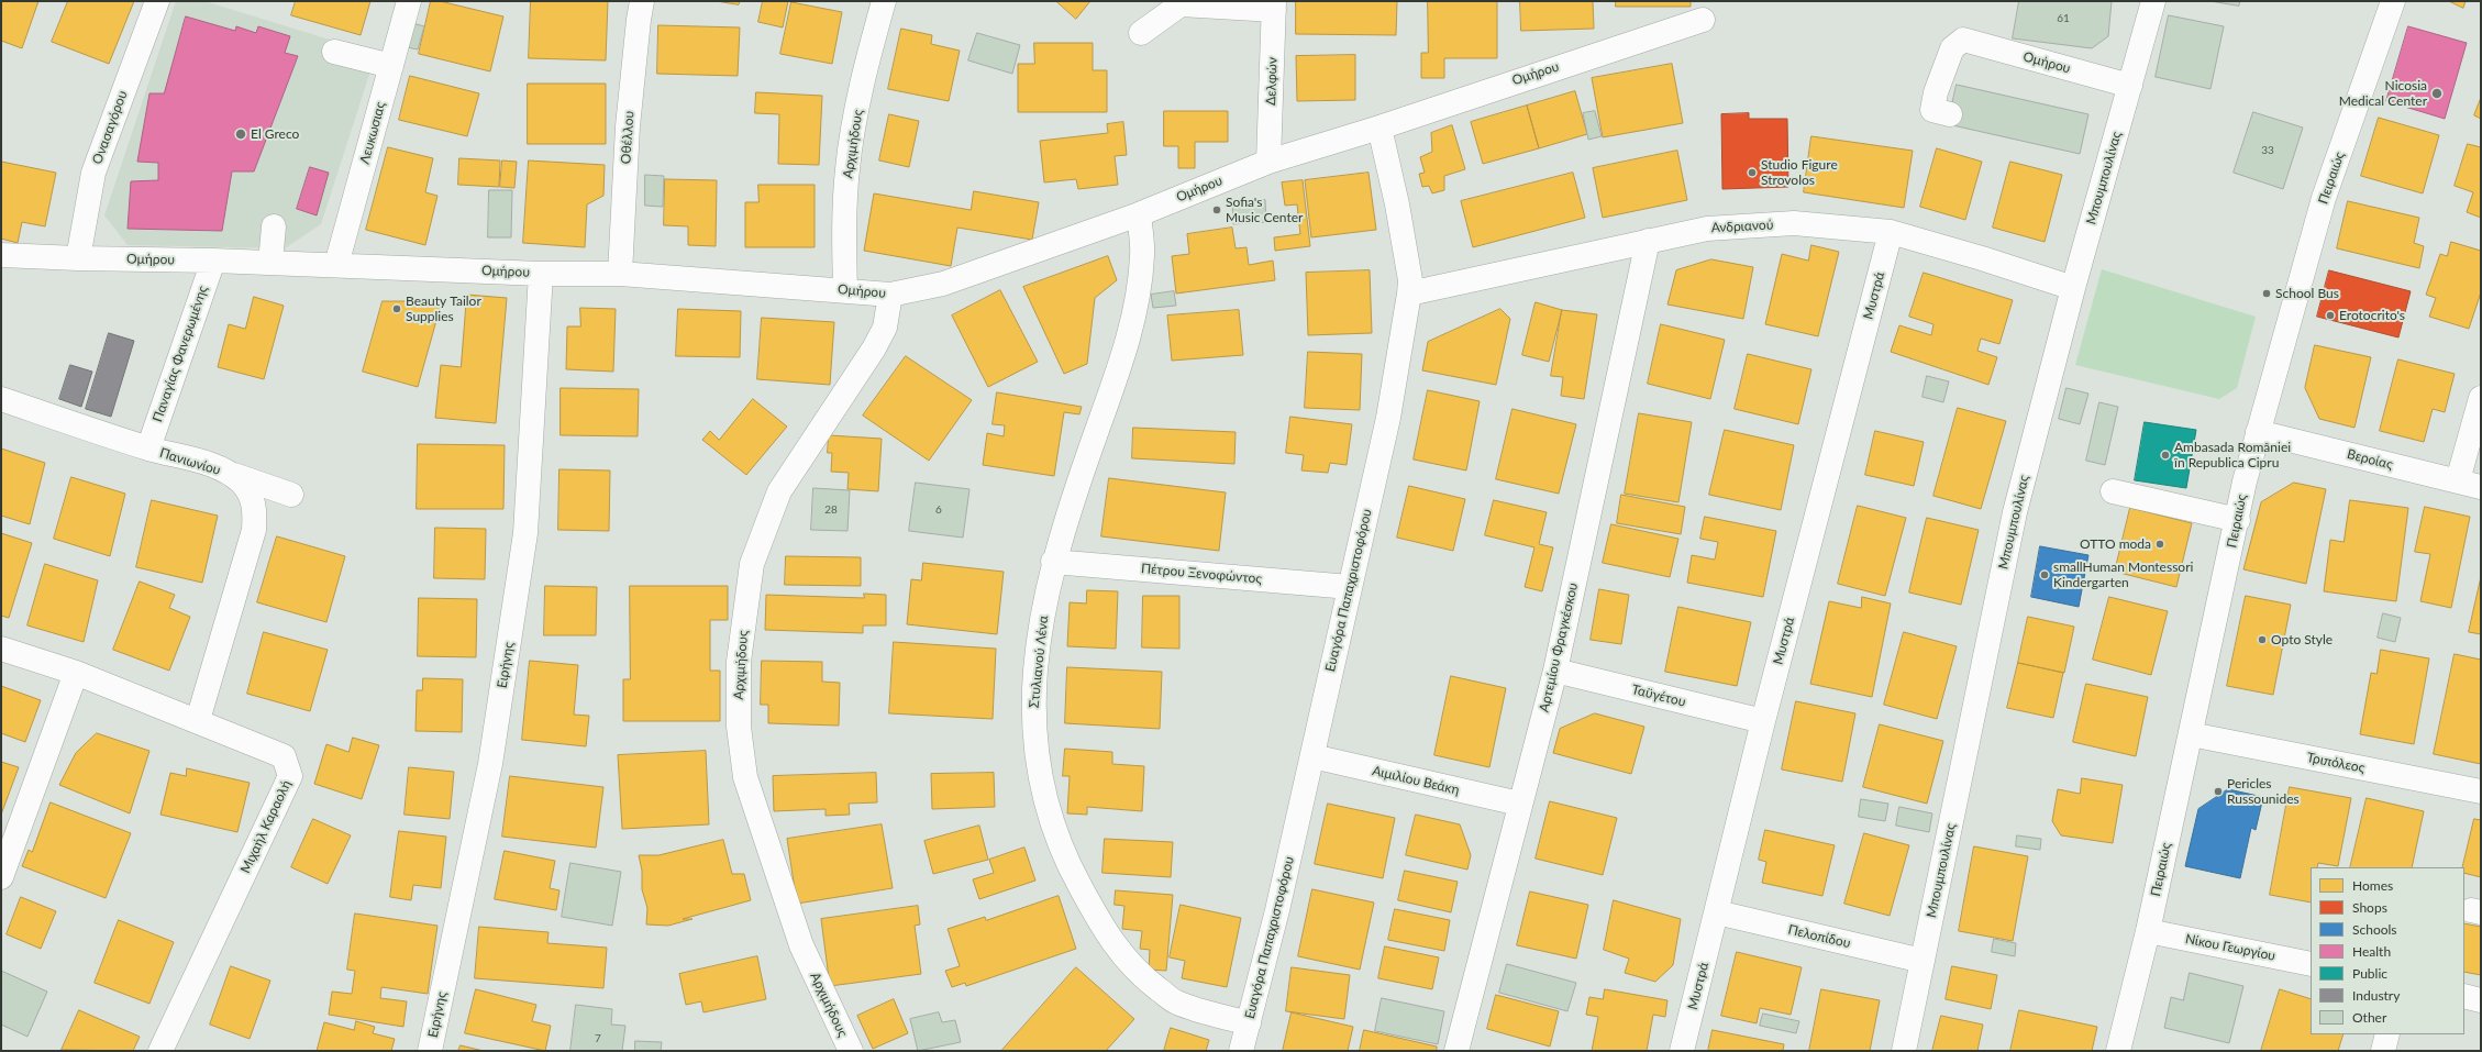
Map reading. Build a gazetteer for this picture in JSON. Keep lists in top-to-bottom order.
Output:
{
  "streets": {
    "street": [
      "Ομήρου",
      "Δελφών",
      "Ονασαγόρου",
      "Λευκωσιας",
      "Οθέλλου",
      "Αρχιμήδους",
      "Μπουμπουλίνας",
      "Πειραιώς",
      "Ανδριανού",
      "Μυστρά",
      "Παναγίας Φανερωμένης",
      "Βεροίας",
      "Πανιωνίου",
      "Πέτρου Ξενοφώντος",
      "Ευαγόρα Παπαχριστοφόρου",
      "Αρτεμίου Φραγκέσκου",
      "Στυλιανού Λένα",
      "Ειρήνης",
      "Ταϋγέτου",
      "Τριπόλεος",
      "Αιμιλίου Βεάκη",
      "Μιχαήλ Καραολή",
      "Πελοπίδου",
      "Νίκου Γεωργίου"
    ]
  },
  "crossings": [
    ["Ομήρου", "Δελφών"],
    ["Ομήρου", "Ονασαγόρου"],
    ["Ομήρου", "Λευκωσιας"],
    ["Ομήρου", "Οθέλλου"],
    ["Ομήρου", "Αρχιμήδους"],
    ["Ομήρου", "Μπουμπουλίνας"],
    ["Ομήρου", "Παναγίας Φανερωμένης"],
    ["Ομήρου", "Ευαγόρα Παπαχριστοφόρου"],
    ["Ομήρου", "Στυλιανού Λένα"],
    ["Ομήρου", "Ειρήνης"],
    ["Μπουμπουλίνας", "Ανδριανού"],
    ["Μπουμπουλίνας", "Πελοπίδου"],
    ["Πειραιώς", "Βεροίας"],
    ["Πειραιώς", "Τριπόλεος"],
    ["Πειραιώς", "Νίκου Γεωργίου"],
    ["Ανδριανού", "Μυστρά"],
    ["Ανδριανού", "Ευαγόρα Παπαχριστοφόρου"],
    ["Ανδριανού", "Αρτεμίου Φραγκέσκου"],
    ["Μυστρά", "Ταϋγέτου"],
    ["Μυστρά", "Πελοπίδου"],
    ["Παναγίας Φανερωμένης", "Πανιωνίου"],
    ["Πανιωνίου", "Μιχαήλ Καραολή"],
    ["Πέτρου Ξενοφώντος", "Ευαγόρα Παπαχριστοφόρου"],
    ["Πέτρου Ξενοφώντος", "Στυλιανού Λένα"],
    ["Ευαγόρα Παπαχριστοφόρου", "Στυλιανού Λένα"],
    ["Ευαγόρα Παπαχριστοφόρου", "Αιμιλίου Βεάκη"],
    ["Αρτεμίου Φραγκέσκου", "Ταϋγέτου"],
    ["Αρτεμίου Φραγκέσκου", "Αιμιλίου Βεάκη"]
  ],
  "places": [
    "Nicosia Medical Center",
    "El Greco",
    "Studio Figure Strovolos",
    "Sofia's Music Center",
    "School Bus",
    "Beauty Tailor Supplies",
    "Erotocrito's",
    "Ambasada României în Republica Cipru",
    "OTTO moda",
    "smallHuman Montessori Kindergarten",
    "Opto Style",
    "Pericles Russounides"
  ],
  "house_numbers": [
    "61",
    "33",
    "28",
    "6",
    "7"
  ],
  "legend": [
    "Homes",
    "Shops",
    "Schools",
    "Health",
    "Public",
    "Industry",
    "Other"
  ]
}
